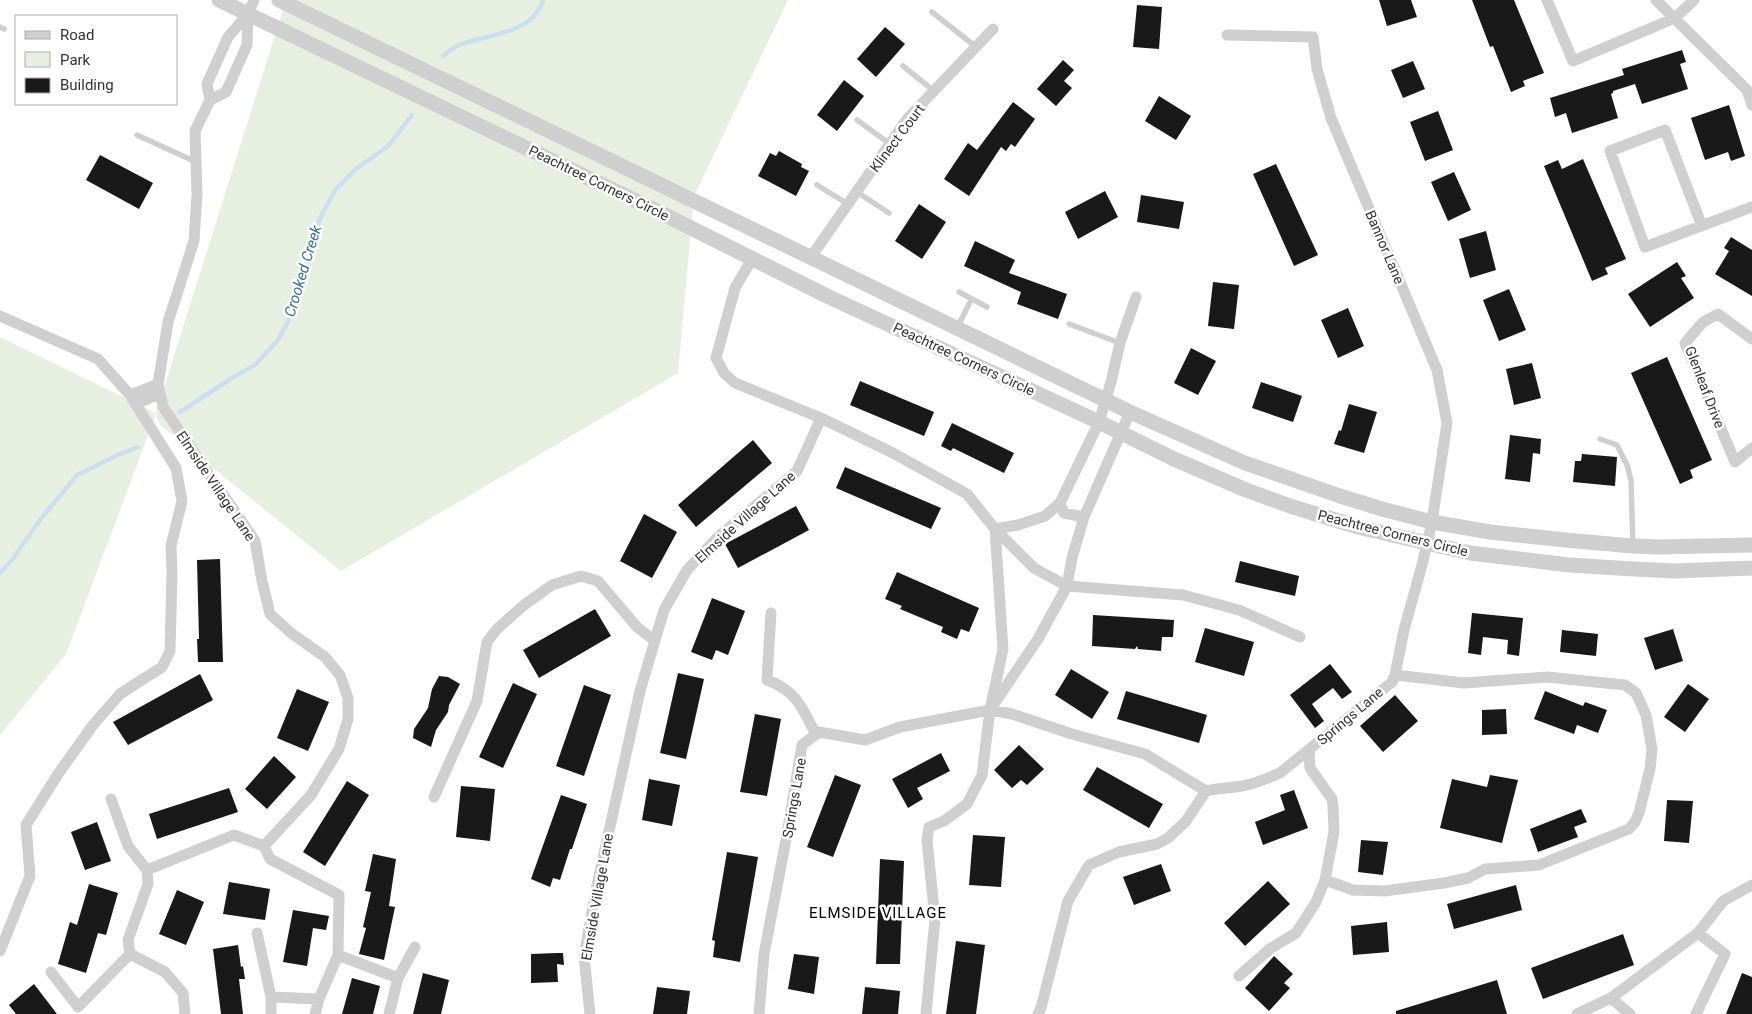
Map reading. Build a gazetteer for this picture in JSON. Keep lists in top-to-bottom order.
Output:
{
  "streets": {
    "street": [
      "Klinect Court",
      "Peachtree Corners Circle",
      "Bannor Lane",
      "Glenleaf Drive",
      "Elmside Village Lane",
      "Springs Lane"
    ]
  },
  "crossings": [
    ["Klinect Court", "Peachtree Corners Circle"],
    ["Peachtree Corners Circle", "Bannor Lane"]
  ],
  "districts": ["ELMSIDE VILLAGE"],
  "water": ["Crooked Creek"],
  "legend": ["Road", "Park", "Building"]
}
